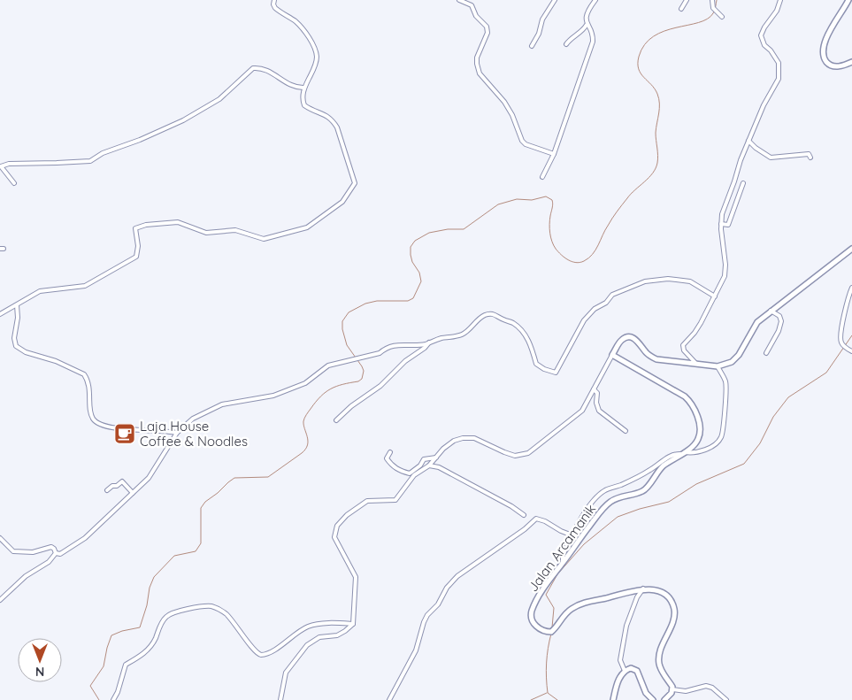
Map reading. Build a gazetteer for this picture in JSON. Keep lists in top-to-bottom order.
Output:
{
  "streets": {
    "street": ["Jalan Arcamanik"]
  },
  "places": {
    "cafe": ["Laja House Coffee & Noodles"]
  },
  "north": "bottom"
}
